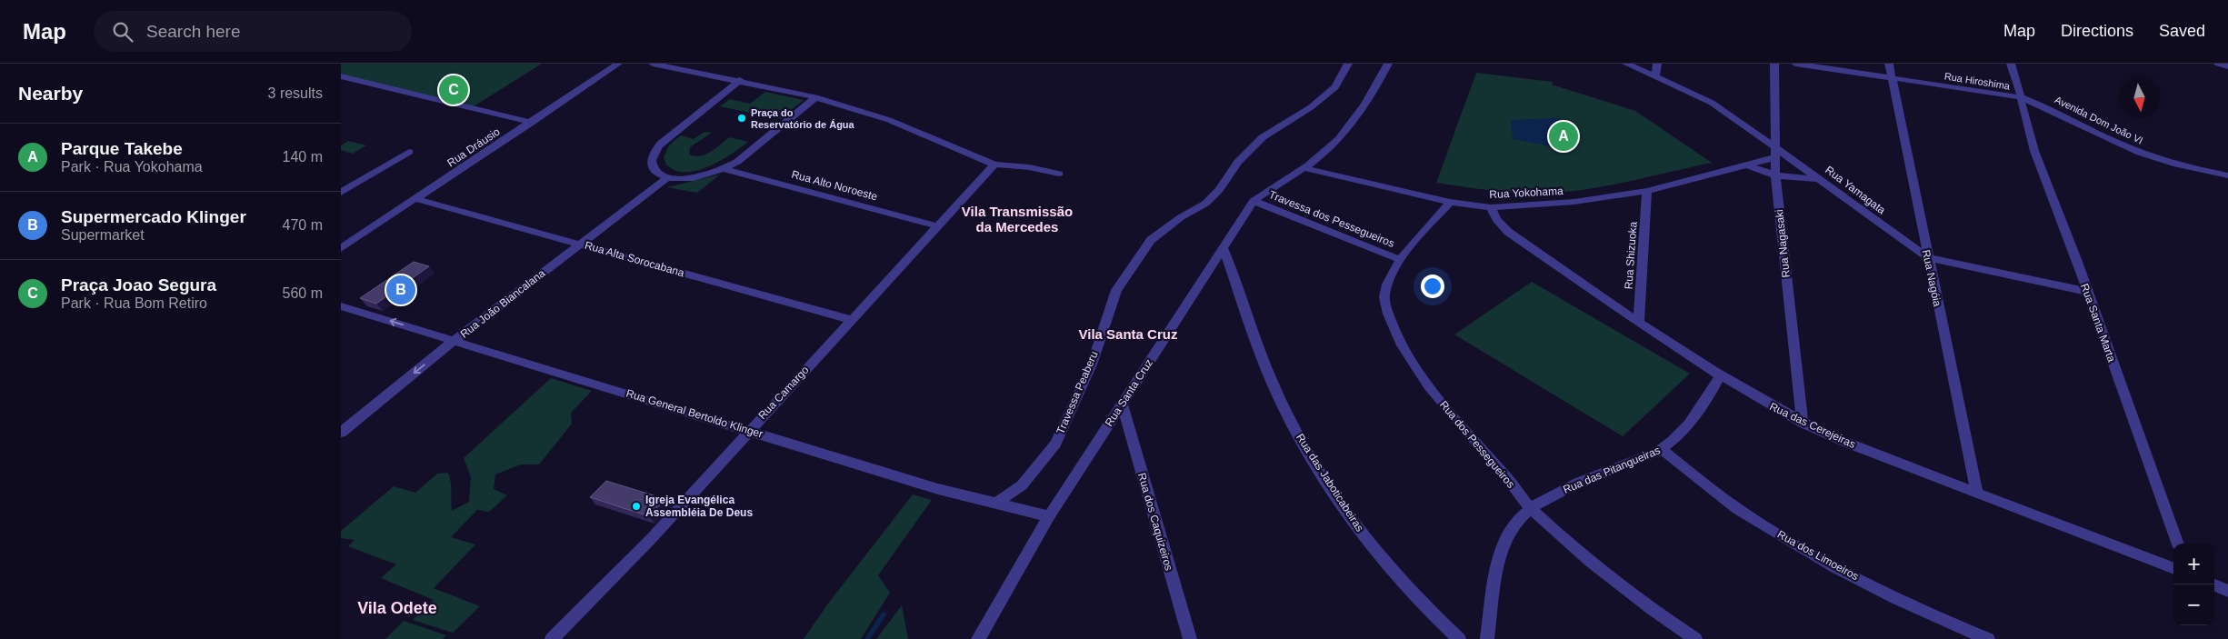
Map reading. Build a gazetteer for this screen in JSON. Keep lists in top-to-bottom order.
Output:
{
  "streets": {
    "street": [
      "Rua Hiroshima",
      "Avenida Dom João VI",
      "Rua Dráusio",
      "Rua Alto Noroeste",
      "Rua Yamagata",
      "Rua Yokohama",
      "Travessa dos Pessegueiros",
      "Rua Nagasaki",
      "Rua Shizuoka",
      "Rua Alta Sorocabana",
      "Rua Nagóia",
      "Rua João Biancalana",
      "Rua Santa Marta",
      "Rua Camargo",
      "Travessa Peaberu",
      "Rua Santa Cruz",
      "Rua General Bertoldo Klinger",
      "Rua das Cerejeiras",
      "Rua dos Pessegueiros",
      "Rua das Pitangueiras",
      "Rua das Jaboticabeiras",
      "Rua dos Caquizeiros",
      "Rua dos Limoeiros"
    ]
  },
  "crossings": [
    ["Rua Hiroshima", "Avenida Dom João VI"],
    ["Rua Hiroshima", "Rua Nagóia"],
    ["Rua Hiroshima", "Rua Santa Marta"],
    ["Avenida Dom João VI", "Rua Santa Marta"],
    ["Rua Dráusio", "Rua Alta Sorocabana"],
    ["Rua Alto Noroeste", "Rua Camargo"],
    ["Rua Yamagata", "Rua Yokohama"],
    ["Rua Yamagata", "Rua Nagasaki"],
    ["Rua Yamagata", "Rua Nagóia"],
    ["Rua Yamagata", "Rua Santa Marta"],
    ["Rua Yokohama", "Rua Nagasaki"],
    ["Rua Yokohama", "Rua Shizuoka"],
    ["Rua Yokohama", "Rua Santa Cruz"],
    ["Rua Yokohama", "Rua das Cerejeiras"],
    ["Rua Yokohama", "Rua dos Pessegueiros"],
    ["Travessa dos Pessegueiros", "Rua Santa Cruz"],
    ["Travessa dos Pessegueiros", "Rua dos Pessegueiros"],
    ["Rua Nagasaki", "Rua das Cerejeiras"],
    ["Rua Shizuoka", "Rua das Cerejeiras"],
    ["Rua Alta Sorocabana", "Rua João Biancalana"],
    ["Rua Alta Sorocabana", "Rua Camargo"],
    ["Rua Nagóia", "Rua das Cerejeiras"],
    ["Rua João Biancalana", "Rua General Bertoldo Klinger"],
    ["Rua Camargo", "Rua General Bertoldo Klinger"],
    ["Travessa Peaberu", "Rua General Bertoldo Klinger"],
    ["Rua Santa Cruz", "Rua General Bertoldo Klinger"],
    ["Rua Santa Cruz", "Rua das Jaboticabeiras"],
    ["Rua Santa Cruz", "Rua dos Caquizeiros"],
    ["Rua das Cerejeiras", "Rua das Pitangueiras"],
    ["Rua dos Pessegueiros", "Rua das Pitangueiras"],
    ["Rua das Pitangueiras", "Rua dos Limoeiros"]
  ],
  "one_way": ["Rua João Biancalana"],
  "districts": ["Vila Transmissão da Mercedes", "Vila Santa Cruz", "Vila Odete"],
  "places": ["Praça do Reservatório de Água", "Igreja Evangélica Assembléia De Deus"],
  "north": "bottom",
  "page": {
    "header": "Map",
    "search": "Search here",
    "nav": ["Map", "Directions", "Saved"],
    "heading": ["Nearby", "3 results"],
    "pins": ["C", "A", "B"],
    "list": [
      {
        "mark": "A",
        "name": "Parque Takebe",
        "note": "Park · Rua Yokohama",
        "value": "140 m"
      },
      {
        "mark": "B",
        "name": "Supermercado Klinger",
        "note": "Supermarket",
        "value": "470 m"
      },
      {
        "mark": "C",
        "name": "Praça Joao Segura",
        "note": "Park · Rua Bom Retiro",
        "value": "560 m"
      }
    ],
    "map_buttons": ["+", "−"]
  }
}
